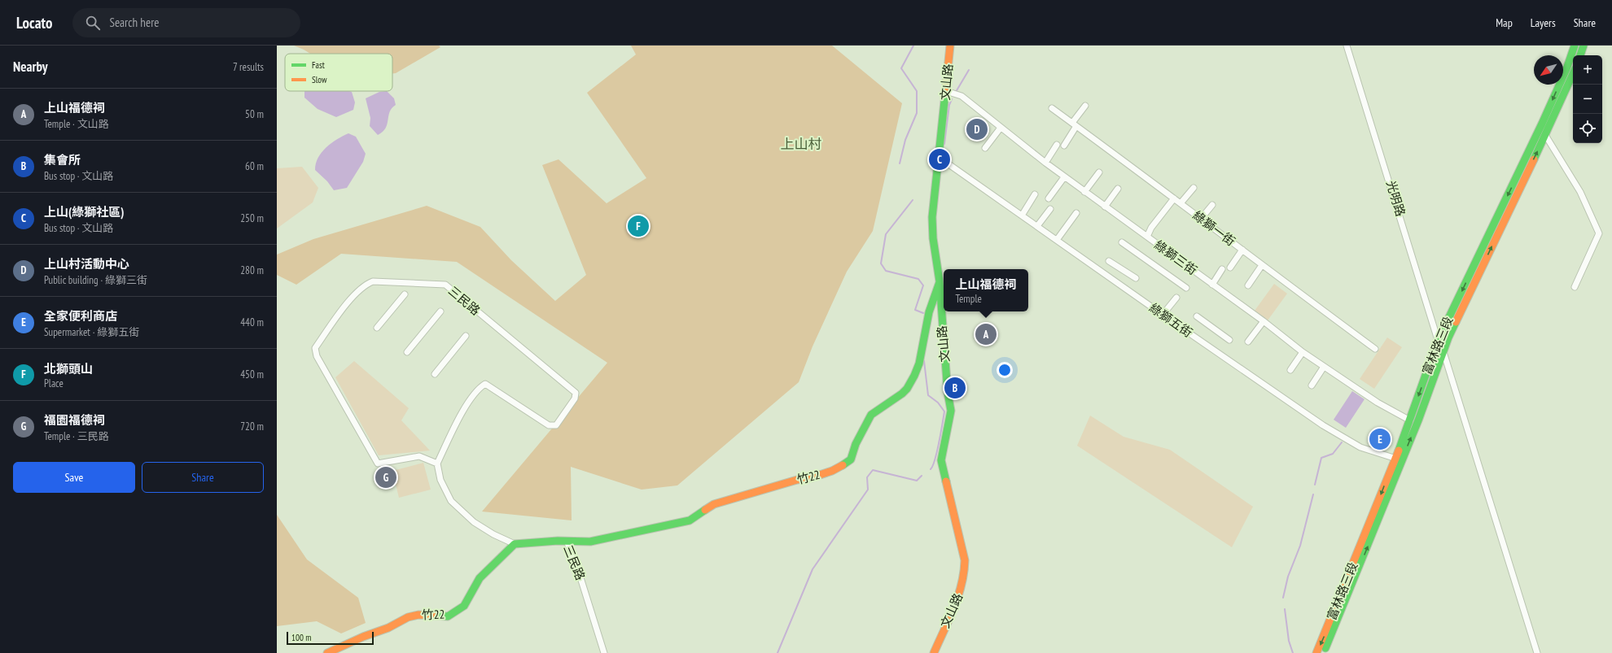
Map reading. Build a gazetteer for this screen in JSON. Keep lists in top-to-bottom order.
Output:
{
  "streets": {
    "main road": [
      "文山路",
      "三民路",
      "富林路三段",
      "竹22"
    ],
    "street": [
      "光明路",
      "綠獅一街",
      "綠獅三街",
      "綠獅五街"
    ]
  },
  "crossings": [
    ["文山路", "綠獅三街"],
    ["文山路", "竹22"],
    ["光明路", "富林路三段"],
    ["綠獅三街", "富林路三段"],
    ["三民路", "竹22"],
    ["綠獅五街", "富林路三段"]
  ],
  "districts": ["上山村"],
  "legend": ["Fast", "Slow"],
  "scale_bar": "100 m",
  "north": "bottom left",
  "page": {
    "header": "Locato",
    "search": "Search here",
    "nav": ["Map", "Layers", "Share"],
    "heading": ["Nearby", "7 results"],
    "map_buttons": ["+", "−"],
    "list": [
      {
        "mark": "A",
        "name": "上山福德祠",
        "note": "Temple · 文山路",
        "value": "50 m"
      },
      {
        "mark": "B",
        "name": "集會所",
        "note": "Bus stop · 文山路",
        "value": "60 m"
      },
      {
        "mark": "C",
        "name": "上山(綠獅社區)",
        "note": "Bus stop · 文山路",
        "value": "250 m"
      },
      {
        "mark": "D",
        "name": "上山村活動中心",
        "note": "Public building · 綠獅三街",
        "value": "280 m"
      },
      {
        "mark": "E",
        "name": "全家便利商店",
        "note": "Supermarket · 綠獅五街",
        "value": "440 m"
      },
      {
        "mark": "F",
        "name": "北獅頭山",
        "note": "Place",
        "value": "450 m"
      },
      {
        "mark": "G",
        "name": "福園福德祠",
        "note": "Temple · 三民路",
        "value": "720 m"
      }
    ],
    "pins": [
      "D",
      "C",
      "F",
      "A",
      "B",
      "E",
      "G"
    ],
    "popup": ["上山福德祠", "Temple"],
    "buttons": ["Save", "Share"],
    "scale": "100 m"
  }
}
